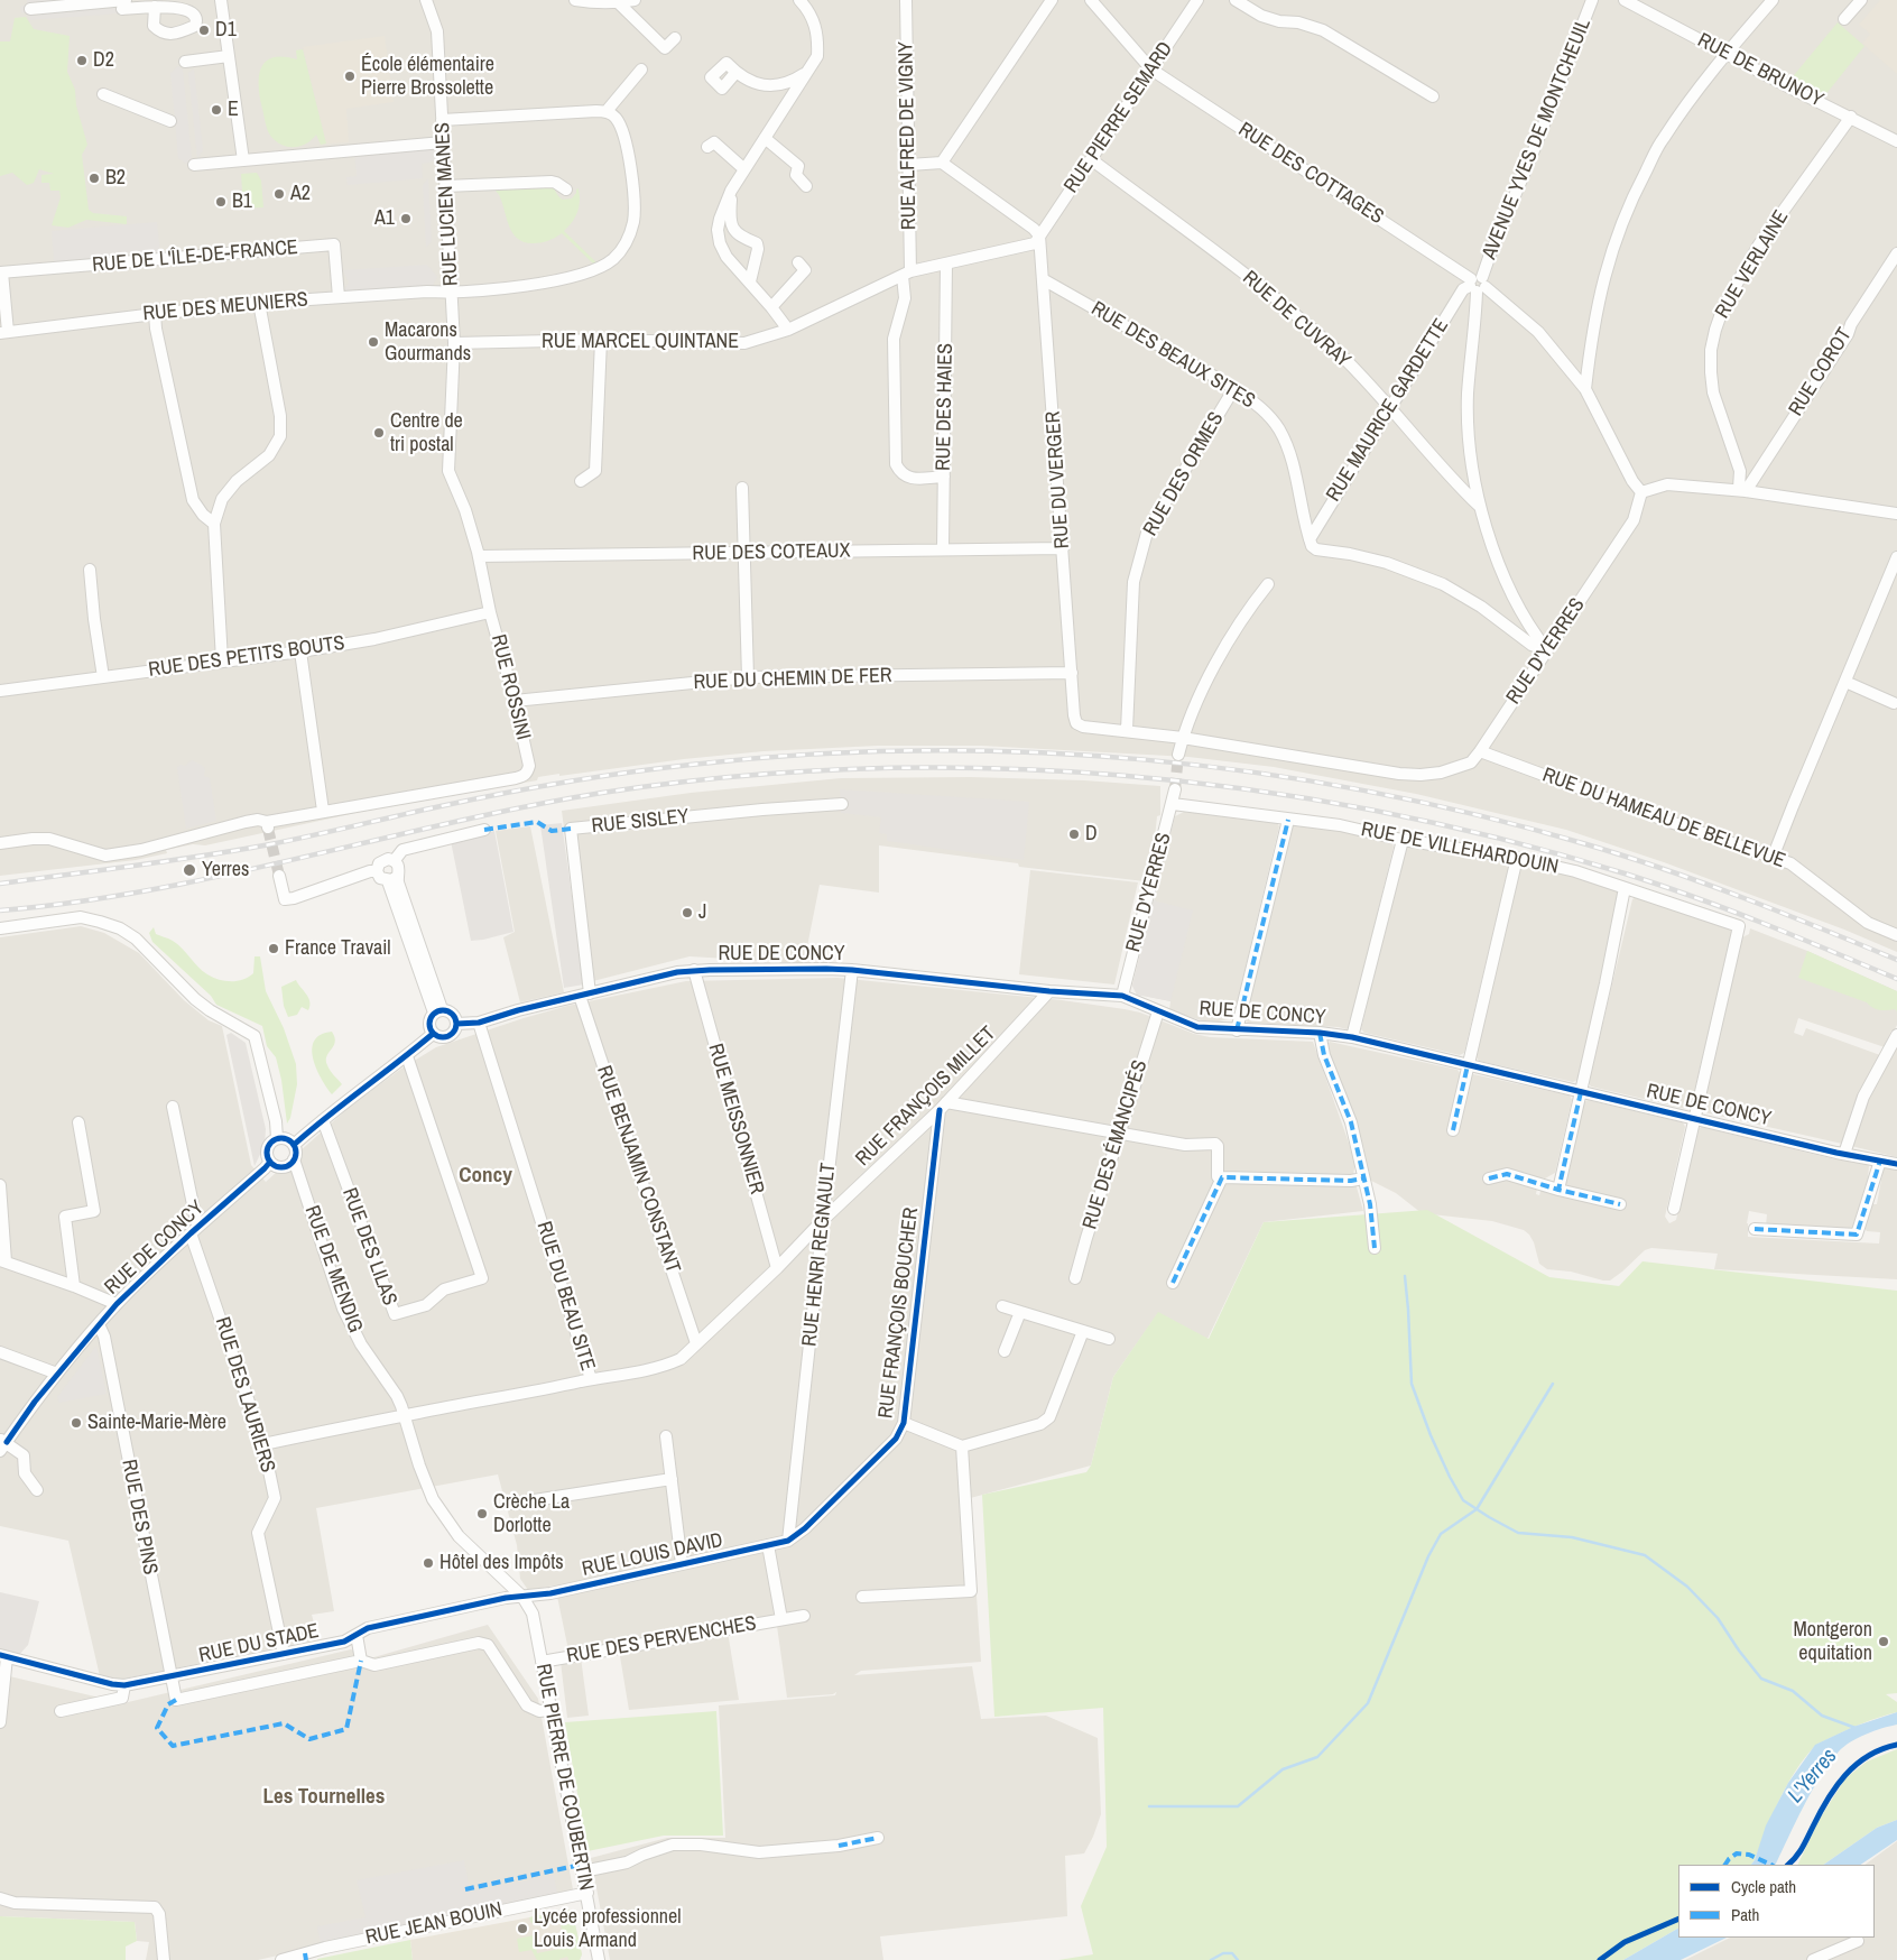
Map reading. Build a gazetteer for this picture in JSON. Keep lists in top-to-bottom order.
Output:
{
  "streets": {
    "street": [
      "RUE DE BRUNOY",
      "RUE PIERRE SEMARD",
      "RUE ALFRED DE VIGNY",
      "AVENUE YVES DE MONTCHEUIL",
      "RUE DES COTTAGES",
      "RUE LUCIEN MANES",
      "RUE DE L'ÎLE-DE-FRANCE",
      "RUE VERLAINE",
      "RUE DES MEUNIERS",
      "RUE DE CUVRAY",
      "RUE MARCEL QUINTANE",
      "RUE DES BEAUX SITES",
      "RUE COROT",
      "RUE DES HAIES",
      "RUE MAURICE GARDETTE",
      "RUE DES ORMES",
      "RUE DU VERGER",
      "RUE DES COTEAUX",
      "RUE D'YERRES",
      "RUE DES PETITS BOUTS",
      "RUE DU CHEMIN DE FER",
      "RUE ROSSINI",
      "RUE DU HAMEAU DE BELLEVUE",
      "RUE SISLEY",
      "RUE DE VILLEHARDOUIN",
      "RUE DE CONCY",
      "RUE FRANÇOIS MILLET",
      "RUE MEISSONNIER",
      "RUE DES ÉMANCIPÉS",
      "RUE BENJAMIN CONSTANT",
      "RUE DES LILAS",
      "RUE HENRI REGNAULT",
      "RUE DE MENDIG",
      "RUE DU BEAU SITE",
      "RUE FRANÇOIS BOUCHER",
      "RUE DES LAURIERS",
      "RUE DES PINS",
      "RUE LOUIS DAVID",
      "RUE DES PERVENCHES",
      "RUE DU STADE",
      "RUE PIERRE DE COUBERTIN",
      "RUE JEAN BOUIN"
    ]
  },
  "crossings": [
    ["RUE DE BRUNOY", "RUE VERLAINE"],
    ["RUE PIERRE SEMARD", "RUE DES COTTAGES"],
    ["RUE PIERRE SEMARD", "RUE DE CUVRAY"],
    ["RUE PIERRE SEMARD", "RUE MARCEL QUINTANE"],
    ["RUE PIERRE SEMARD", "RUE DU VERGER"],
    ["RUE ALFRED DE VIGNY", "RUE MARCEL QUINTANE"],
    ["RUE ALFRED DE VIGNY", "RUE DES HAIES"],
    ["AVENUE YVES DE MONTCHEUIL", "RUE DES COTTAGES"],
    ["AVENUE YVES DE MONTCHEUIL", "RUE MAURICE GARDETTE"],
    ["RUE DES COTTAGES", "RUE MAURICE GARDETTE"],
    ["RUE DES COTTAGES", "RUE D'YERRES"],
    ["RUE LUCIEN MANES", "RUE DES MEUNIERS"],
    ["RUE LUCIEN MANES", "RUE MARCEL QUINTANE"],
    ["RUE LUCIEN MANES", "RUE ROSSINI"],
    ["RUE DE L'ÎLE-DE-FRANCE", "RUE DES MEUNIERS"],
    ["RUE VERLAINE", "RUE COROT"],
    ["RUE DE CUVRAY", "RUE MAURICE GARDETTE"],
    ["RUE MARCEL QUINTANE", "RUE DES HAIES"],
    ["RUE MARCEL QUINTANE", "RUE DU VERGER"],
    ["RUE MARCEL QUINTANE", "RUE ROSSINI"],
    ["RUE DES BEAUX SITES", "RUE MAURICE GARDETTE"],
    ["RUE DES BEAUX SITES", "RUE DES ORMES"],
    ["RUE DES BEAUX SITES", "RUE DU VERGER"],
    ["RUE DES HAIES", "RUE DES COTEAUX"],
    ["RUE DES ORMES", "RUE D'YERRES"],
    ["RUE DU VERGER", "RUE DES COTEAUX"],
    ["RUE DU VERGER", "RUE D'YERRES"],
    ["RUE DU VERGER", "RUE DU CHEMIN DE FER"],
    ["RUE DES COTEAUX", "RUE ROSSINI"],
    ["RUE D'YERRES", "RUE DU HAMEAU DE BELLEVUE"],
    ["RUE D'YERRES", "RUE DE VILLEHARDOUIN"],
    ["RUE D'YERRES", "RUE DE CONCY"],
    ["RUE DES PETITS BOUTS", "RUE ROSSINI"],
    ["RUE DU CHEMIN DE FER", "RUE ROSSINI"],
    ["RUE SISLEY", "RUE DE CONCY"],
    ["RUE SISLEY", "RUE BENJAMIN CONSTANT"],
    ["RUE DE VILLEHARDOUIN", "RUE DE CONCY"],
    ["RUE DE CONCY", "RUE FRANÇOIS MILLET"],
    ["RUE DE CONCY", "RUE MEISSONNIER"],
    ["RUE DE CONCY", "RUE DES ÉMANCIPÉS"],
    ["RUE DE CONCY", "RUE BENJAMIN CONSTANT"],
    ["RUE DE CONCY", "RUE DES LILAS"],
    ["RUE DE CONCY", "RUE HENRI REGNAULT"],
    ["RUE DE CONCY", "RUE DE MENDIG"],
    ["RUE DE CONCY", "RUE DU BEAU SITE"],
    ["RUE DE CONCY", "RUE DES LAURIERS"],
    ["RUE DE CONCY", "RUE DES PINS"],
    ["RUE FRANÇOIS MILLET", "RUE MEISSONNIER"],
    ["RUE FRANÇOIS MILLET", "RUE BENJAMIN CONSTANT"],
    ["RUE FRANÇOIS MILLET", "RUE HENRI REGNAULT"],
    ["RUE FRANÇOIS MILLET", "RUE DU BEAU SITE"],
    ["RUE FRANÇOIS MILLET", "RUE FRANÇOIS BOUCHER"],
    ["RUE HENRI REGNAULT", "RUE FRANÇOIS BOUCHER"],
    ["RUE HENRI REGNAULT", "RUE LOUIS DAVID"],
    ["RUE DE MENDIG", "RUE DU BEAU SITE"],
    ["RUE DE MENDIG", "RUE LOUIS DAVID"],
    ["RUE DE MENDIG", "RUE DU STADE"],
    ["RUE DE MENDIG", "RUE PIERRE DE COUBERTIN"],
    ["RUE DU BEAU SITE", "RUE DES LAURIERS"],
    ["RUE FRANÇOIS BOUCHER", "RUE LOUIS DAVID"],
    ["RUE DES LAURIERS", "RUE DU STADE"],
    ["RUE DES PINS", "RUE DU STADE"],
    ["RUE LOUIS DAVID", "RUE DES PERVENCHES"],
    ["RUE LOUIS DAVID", "RUE DU STADE"],
    ["RUE LOUIS DAVID", "RUE PIERRE DE COUBERTIN"],
    ["RUE DES PERVENCHES", "RUE PIERRE DE COUBERTIN"],
    ["RUE DU STADE", "RUE PIERRE DE COUBERTIN"],
    ["RUE PIERRE DE COUBERTIN", "RUE JEAN BOUIN"]
  ],
  "districts": ["Concy", "Les Tournelles"],
  "water": ["L'Yerres"],
  "places": [
    "D1",
    "D2",
    "École élémentaire Pierre Brossolette",
    "E",
    "B2",
    "A2",
    "B1",
    "A1",
    "Macarons Gourmands",
    "Centre de tri postal",
    "D",
    "Yerres",
    "J",
    "France Travail",
    "Sainte-Marie-Mère",
    "Crèche La Dorlotte",
    "Hôtel des Impôts",
    "Montgeron equitation",
    "Lycée professionnel Louis Armand"
  ],
  "legend": ["Cycle path", "Path"]
}
